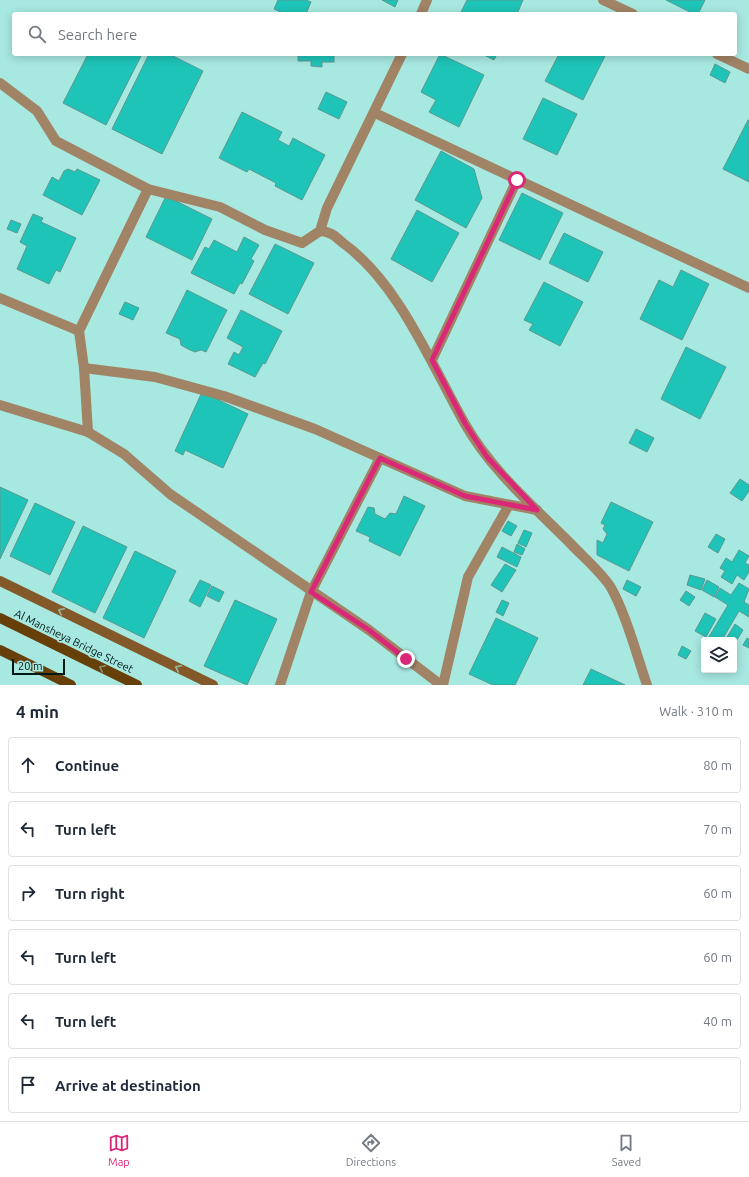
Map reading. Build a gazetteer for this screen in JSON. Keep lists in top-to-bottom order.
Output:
{
  "streets": {
    "main road": ["Al Mansheya Bridge Street"]
  },
  "scale_bar": "20 m",
  "page": {
    "search": "Search here",
    "scale": "20 m",
    "heading": ["4 min", "Walk · 310 m"],
    "list": [
      ["Continue", "80 m"],
      ["Turn left", "70 m"],
      ["Turn right", "60 m"],
      ["Turn left", "60 m"],
      ["Turn left", "40 m"],
      "Arrive at destination"
    ],
    "nav": ["Map", "Directions", "Saved"]
  }
}
